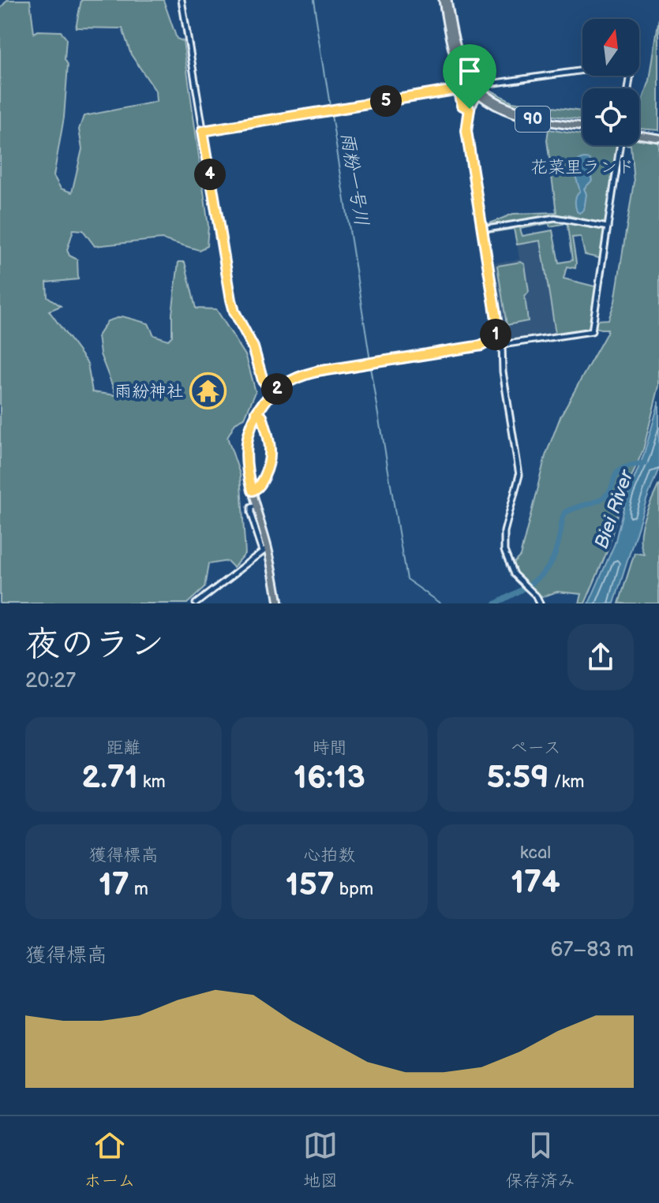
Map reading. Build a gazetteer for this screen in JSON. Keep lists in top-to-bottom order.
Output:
{
  "streets": {
    "main road": ["90"]
  },
  "water": ["雨粉一号川", "Biei River"],
  "parks": ["花菜里ランド"],
  "places": {
    "temple": ["雨紛神社"]
  },
  "north": "top",
  "page": {
    "pins": [
      "5",
      "4",
      "1",
      "2"
    ],
    "heading": ["夜のラン", "20:27"],
    "stats": [
      ["距離", "2.71 km"],
      ["時間", "16:13"],
      ["ペース", "5:59 /km"],
      ["獲得標高", "17 m"],
      ["心拍数", "157 bpm"],
      ["kcal", "174"]
    ],
    "chart": ["獲得標高", "67–83 m"],
    "tabs": ["ホーム", "地図", "保存済み"]
  }
}
